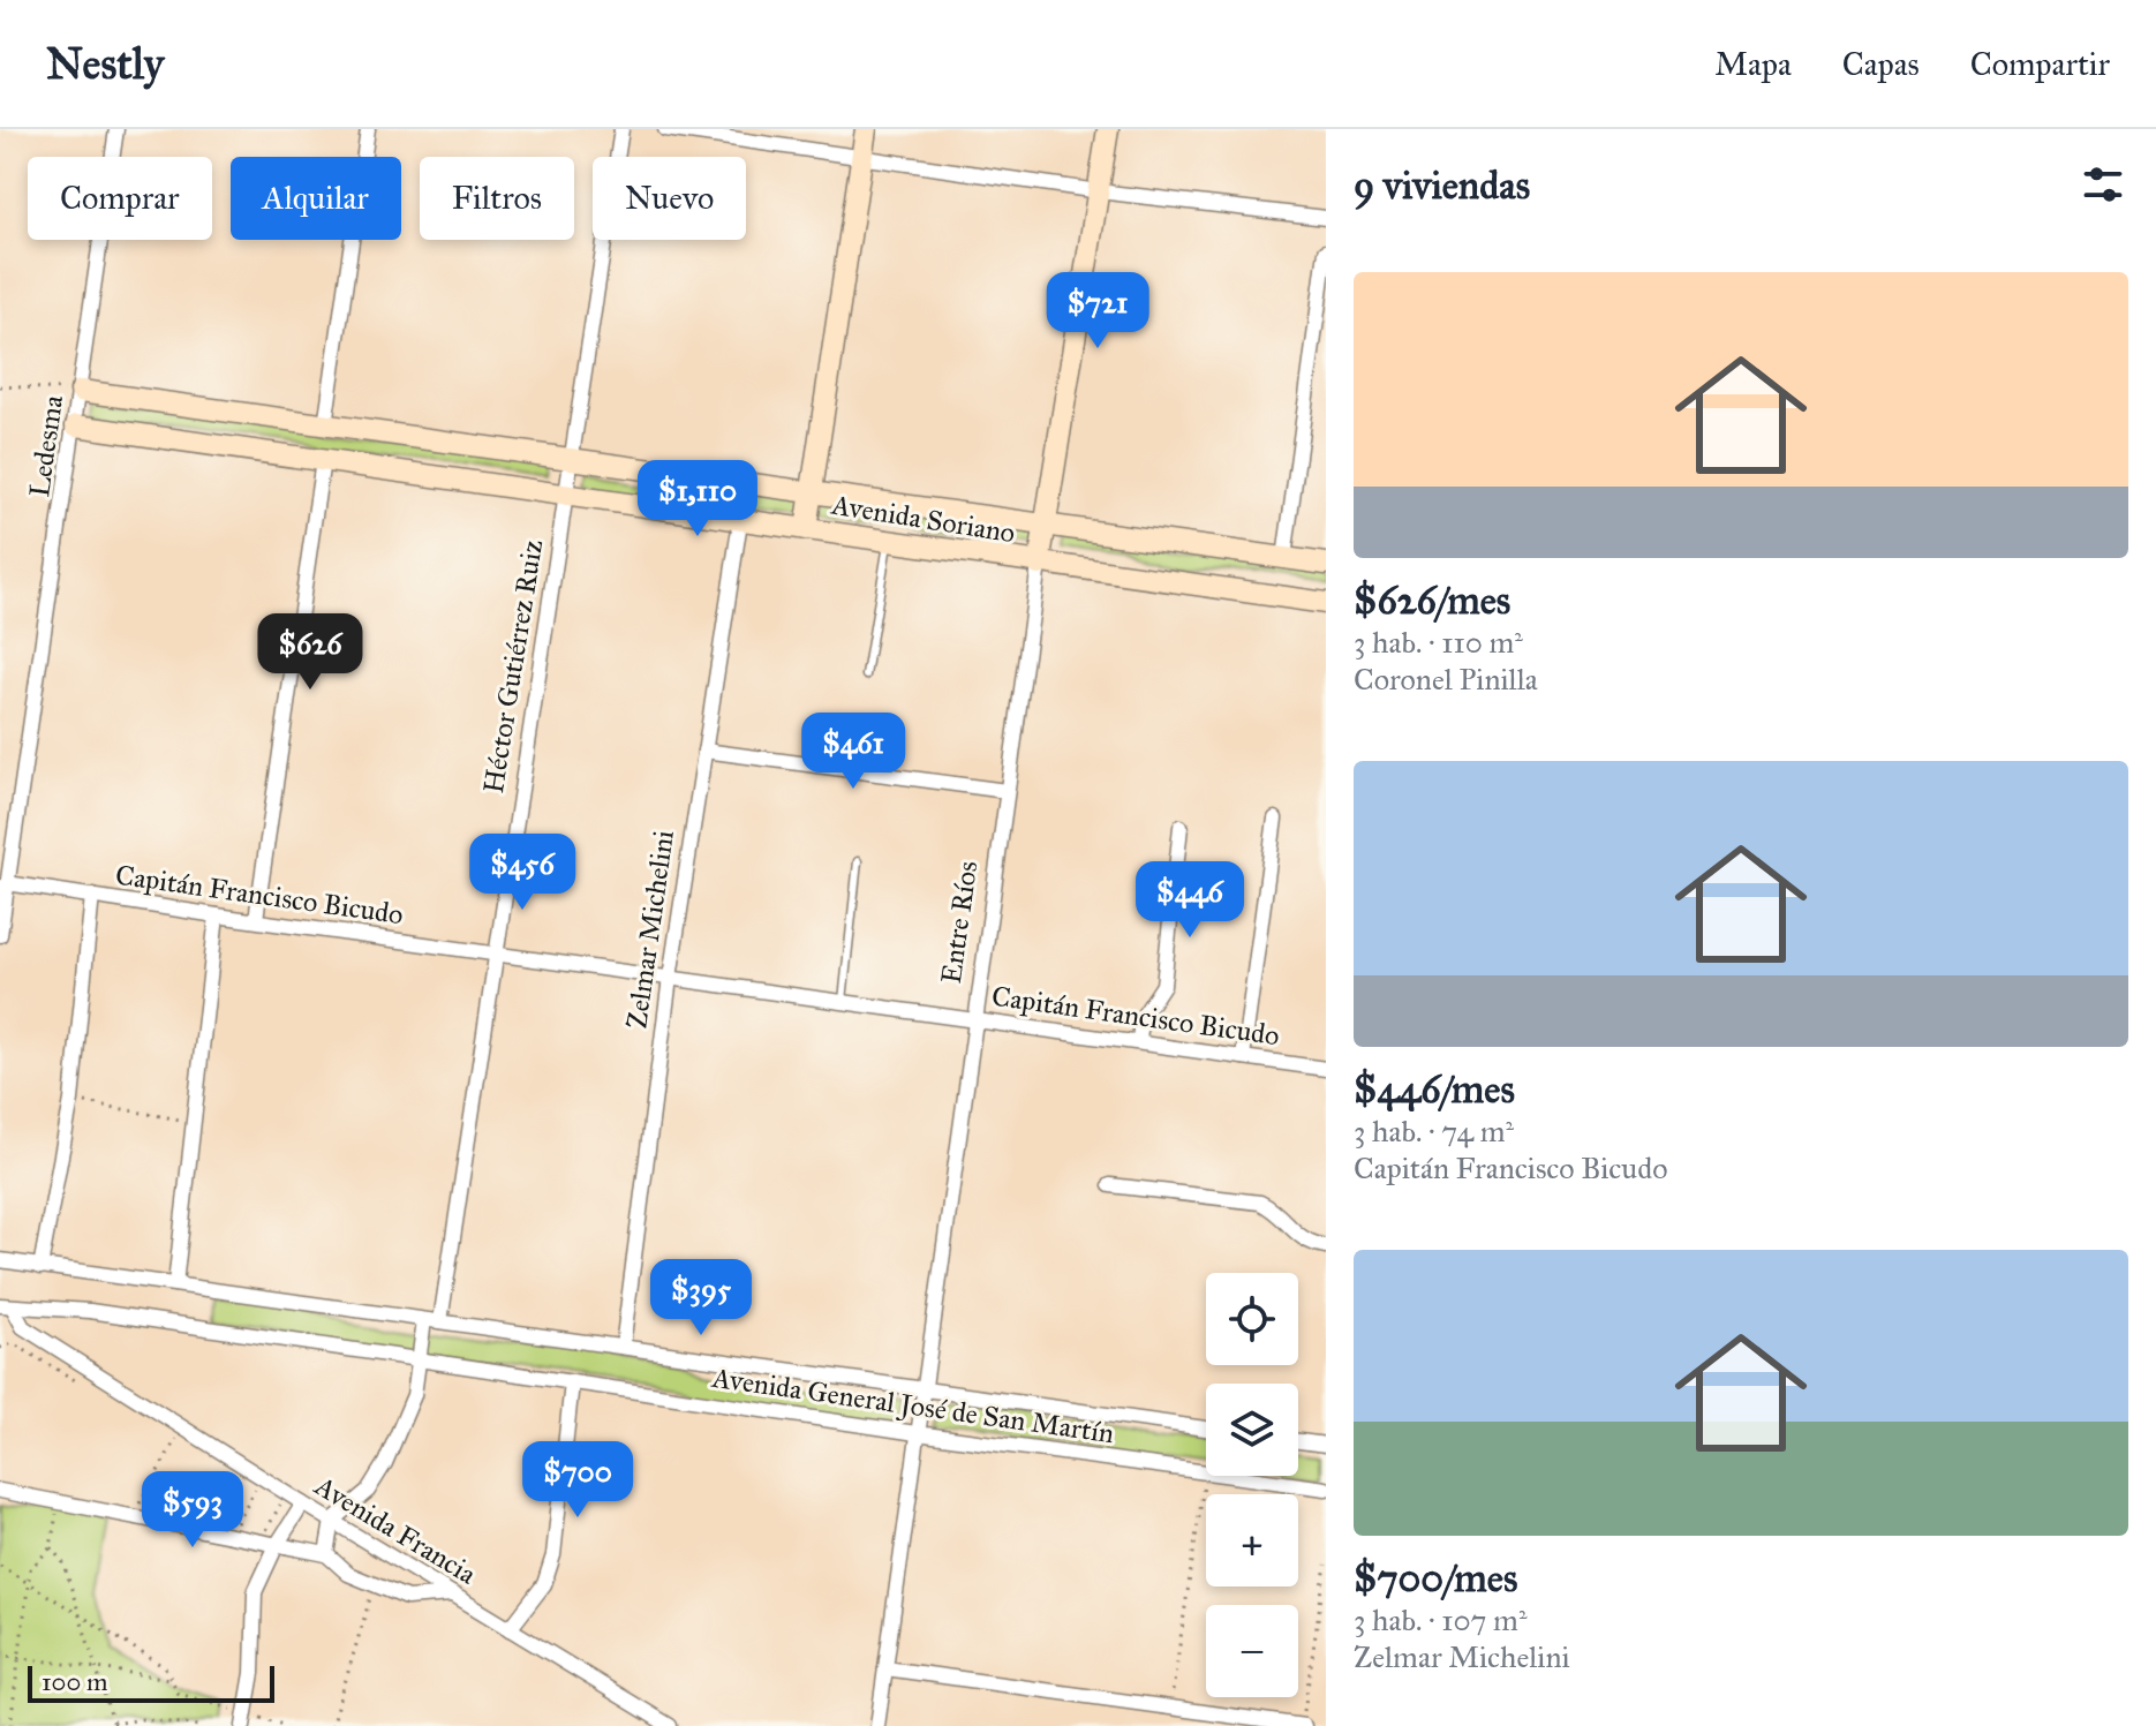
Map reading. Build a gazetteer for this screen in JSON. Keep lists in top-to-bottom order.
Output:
{
  "streets": {
    "street": [
      "Ledesma",
      "Avenida Soriano",
      "Héctor Gutiérrez Ruiz",
      "Capitán Francisco Bicudo",
      "Entre Ríos",
      "Zelmar Michelini",
      "Avenida General José de San Martín",
      "Avenida Francia"
    ]
  },
  "crossings": [
    ["Ledesma", "Avenida Soriano"],
    ["Ledesma", "Capitán Francisco Bicudo"],
    ["Avenida Soriano", "Héctor Gutiérrez Ruiz"],
    ["Avenida Soriano", "Entre Ríos"],
    ["Avenida Soriano", "Zelmar Michelini"],
    ["Héctor Gutiérrez Ruiz", "Capitán Francisco Bicudo"],
    ["Héctor Gutiérrez Ruiz", "Avenida General José de San Martín"],
    ["Héctor Gutiérrez Ruiz", "Avenida Francia"],
    ["Capitán Francisco Bicudo", "Entre Ríos"],
    ["Capitán Francisco Bicudo", "Zelmar Michelini"],
    ["Entre Ríos", "Avenida General José de San Martín"],
    ["Zelmar Michelini", "Avenida General José de San Martín"],
    ["Avenida General José de San Martín", "Avenida Francia"]
  ],
  "scale_bar": "100 m",
  "page": {
    "header": "Nestly",
    "nav": ["Mapa", "Capas", "Compartir"],
    "heading": "9 viviendas",
    "chip": [
      "Comprar",
      "Alquilar",
      "Filtros",
      "Nuevo"
    ],
    "list": [
      {
        "name": "$626/mes",
        "note": "3 hab. · 110 m² · Coronel Pinilla"
      },
      {
        "name": "$446/mes",
        "note": "3 hab. · 74 m² · Capitán Francisco Bicudo"
      },
      {
        "name": "$700/mes",
        "note": "3 hab. · 107 m² · Zelmar Michelini"
      }
    ],
    "price": [
      "$721",
      "$1,110",
      "$626",
      "$461",
      "$456",
      "$446",
      "$395",
      "$700",
      "$593"
    ],
    "map_buttons": ["+", "−"],
    "scale": "100 m"
  }
}
